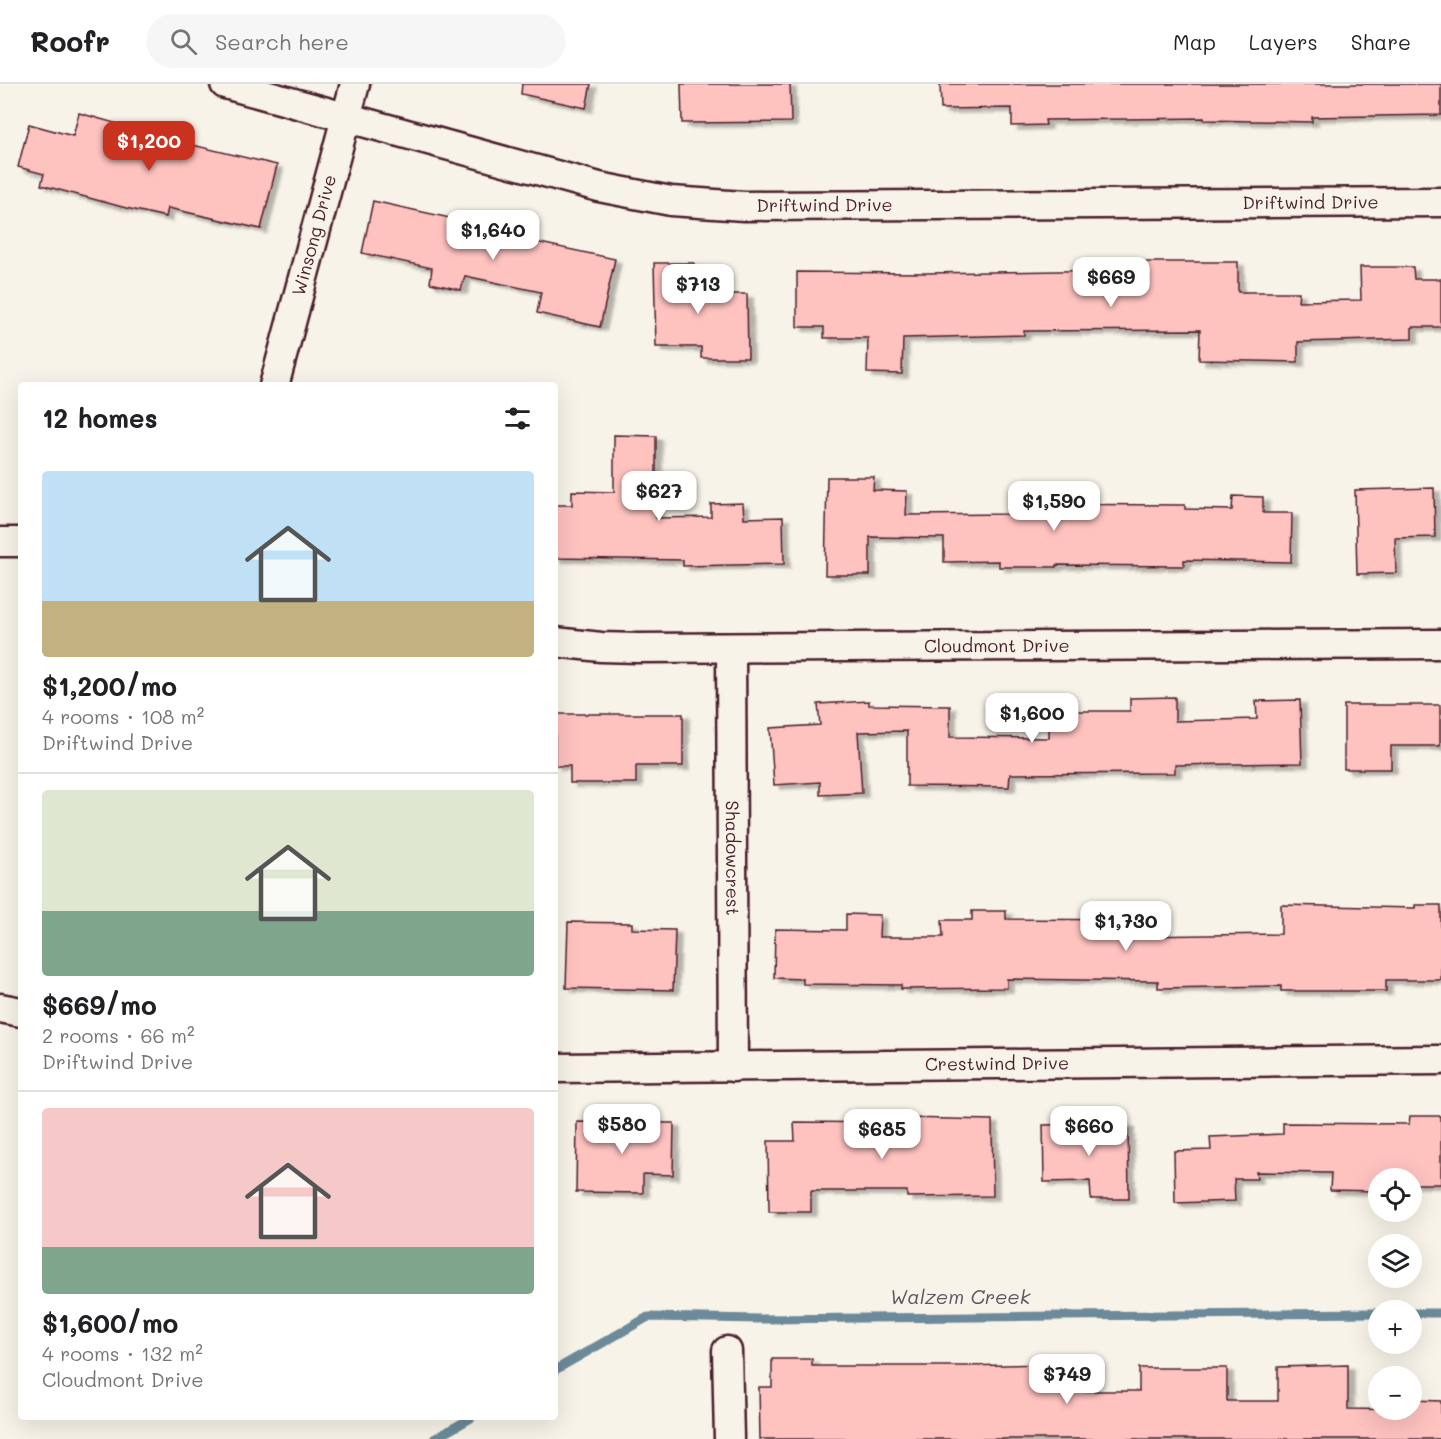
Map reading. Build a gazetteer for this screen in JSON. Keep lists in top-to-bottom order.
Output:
{
  "streets": {
    "street": [
      "Driftwind Drive",
      "Winsong Drive",
      "Cloudmont Drive",
      "Shadowcrest",
      "Crestwind Drive"
    ]
  },
  "crossings": [
    ["Driftwind Drive", "Winsong Drive"],
    ["Cloudmont Drive", "Shadowcrest"],
    ["Shadowcrest", "Crestwind Drive"]
  ],
  "water": ["Walzem Creek"],
  "page": {
    "header": "Roofr",
    "search": "Search here",
    "nav": ["Map", "Layers", "Share"],
    "price": [
      "$1,200",
      "$1,640",
      "$669",
      "$713",
      "$627",
      "$1,590",
      "$1,600",
      "$1,730",
      "$580",
      "$660",
      "$685",
      "$749"
    ],
    "heading": "12 homes",
    "list": [
      {
        "name": "$1,200/mo",
        "note": "4 rooms · 108 m² · Driftwind Drive"
      },
      {
        "name": "$669/mo",
        "note": "2 rooms · 66 m² · Driftwind Drive"
      },
      {
        "name": "$1,600/mo",
        "note": "4 rooms · 132 m² · Cloudmont Drive"
      }
    ],
    "map_buttons": ["+", "−"]
  }
}
